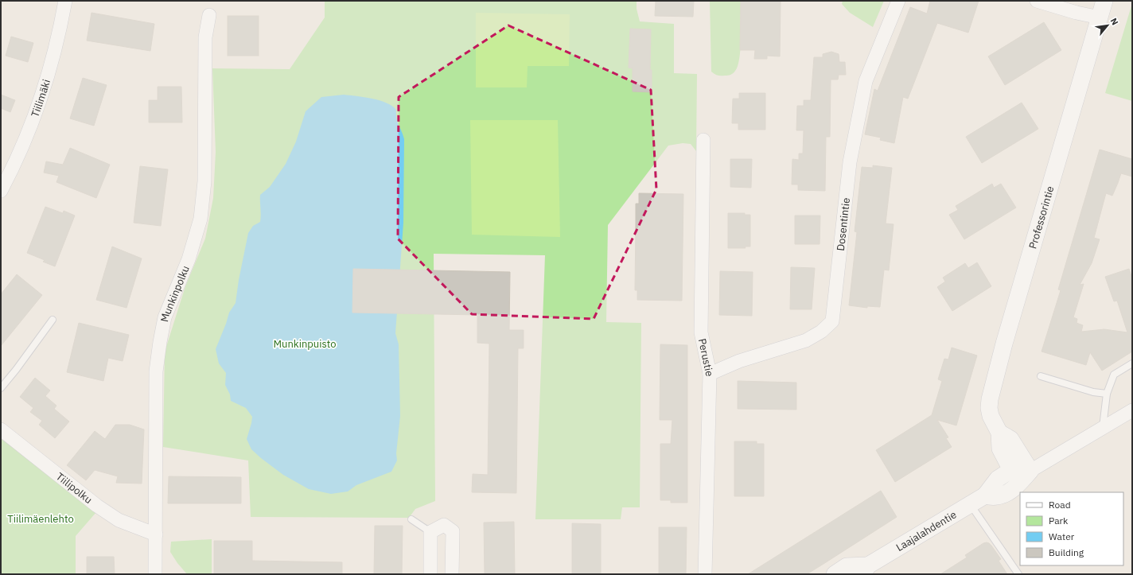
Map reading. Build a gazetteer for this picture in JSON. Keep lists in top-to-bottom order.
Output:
{
  "streets": {
    "street": [
      "Tiilimäki",
      "Professorintie",
      "Dosentintie",
      "Munkinpolku",
      "Perustie",
      "Tiilipolku",
      "Laajalahdentie"
    ]
  },
  "crossings": [
    ["Professorintie", "Laajalahdentie"],
    ["Dosentintie", "Perustie"],
    ["Munkinpolku", "Tiilipolku"]
  ],
  "parks": ["Munkinpuisto", "Tiilimäenlehto"],
  "legend": [
    "Road",
    "Park",
    "Water",
    "Building"
  ],
  "north": "top right"
}
